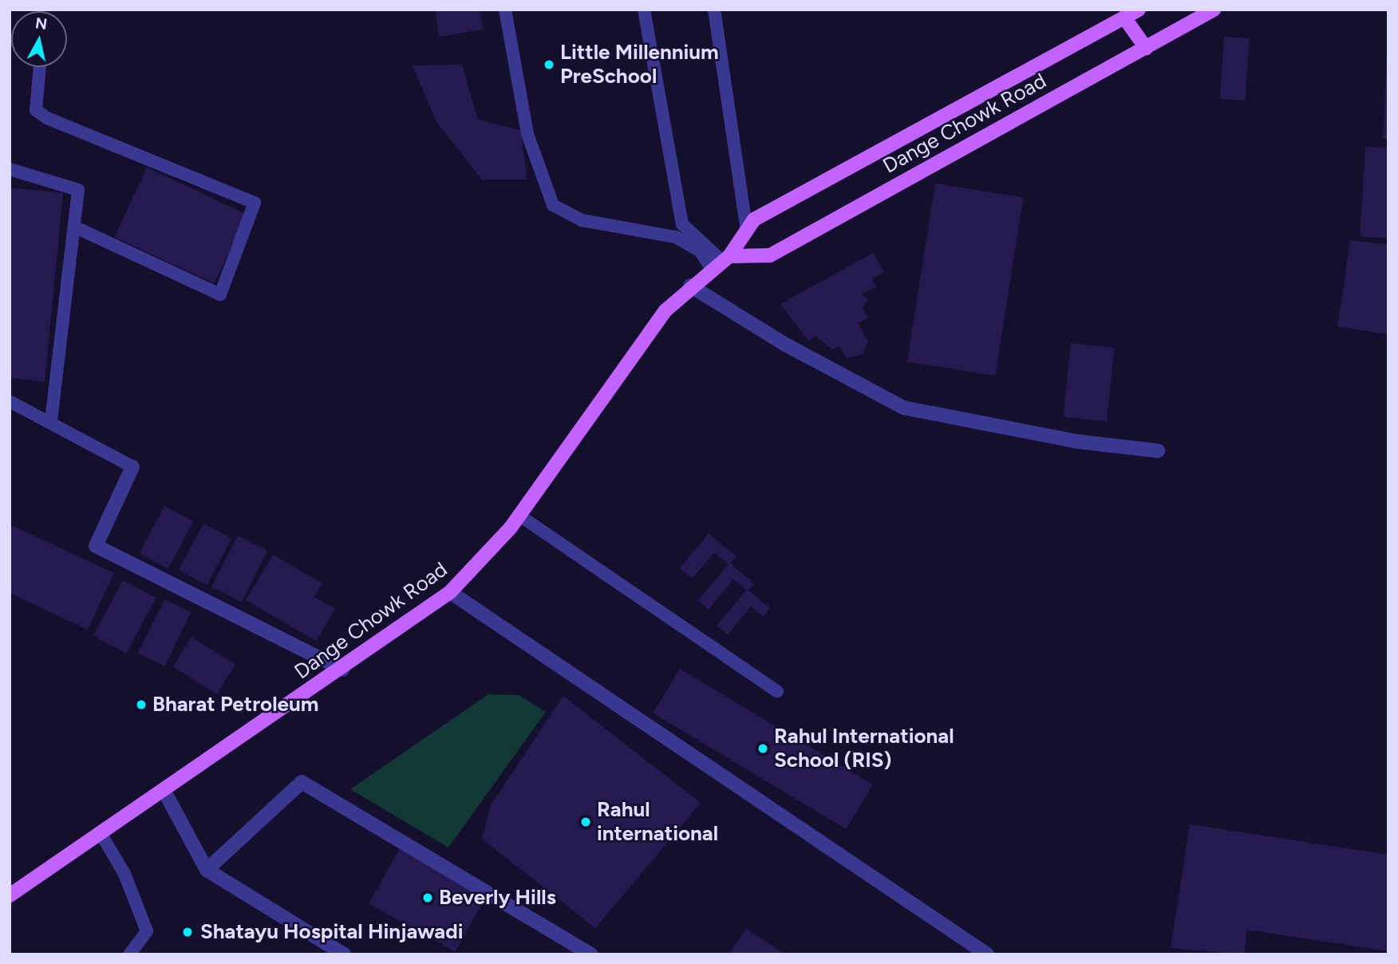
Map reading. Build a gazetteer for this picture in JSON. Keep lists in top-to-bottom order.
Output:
{
  "streets": {
    "main road": ["Dange Chowk Road"]
  },
  "places": [
    "Little Millennium PreSchool",
    "Bharat Petroleum",
    "Rahul International School (RIS)",
    "Rahul international",
    "Beverly Hills",
    "Shatayu Hospital Hinjawadi"
  ],
  "north": "top"
}
